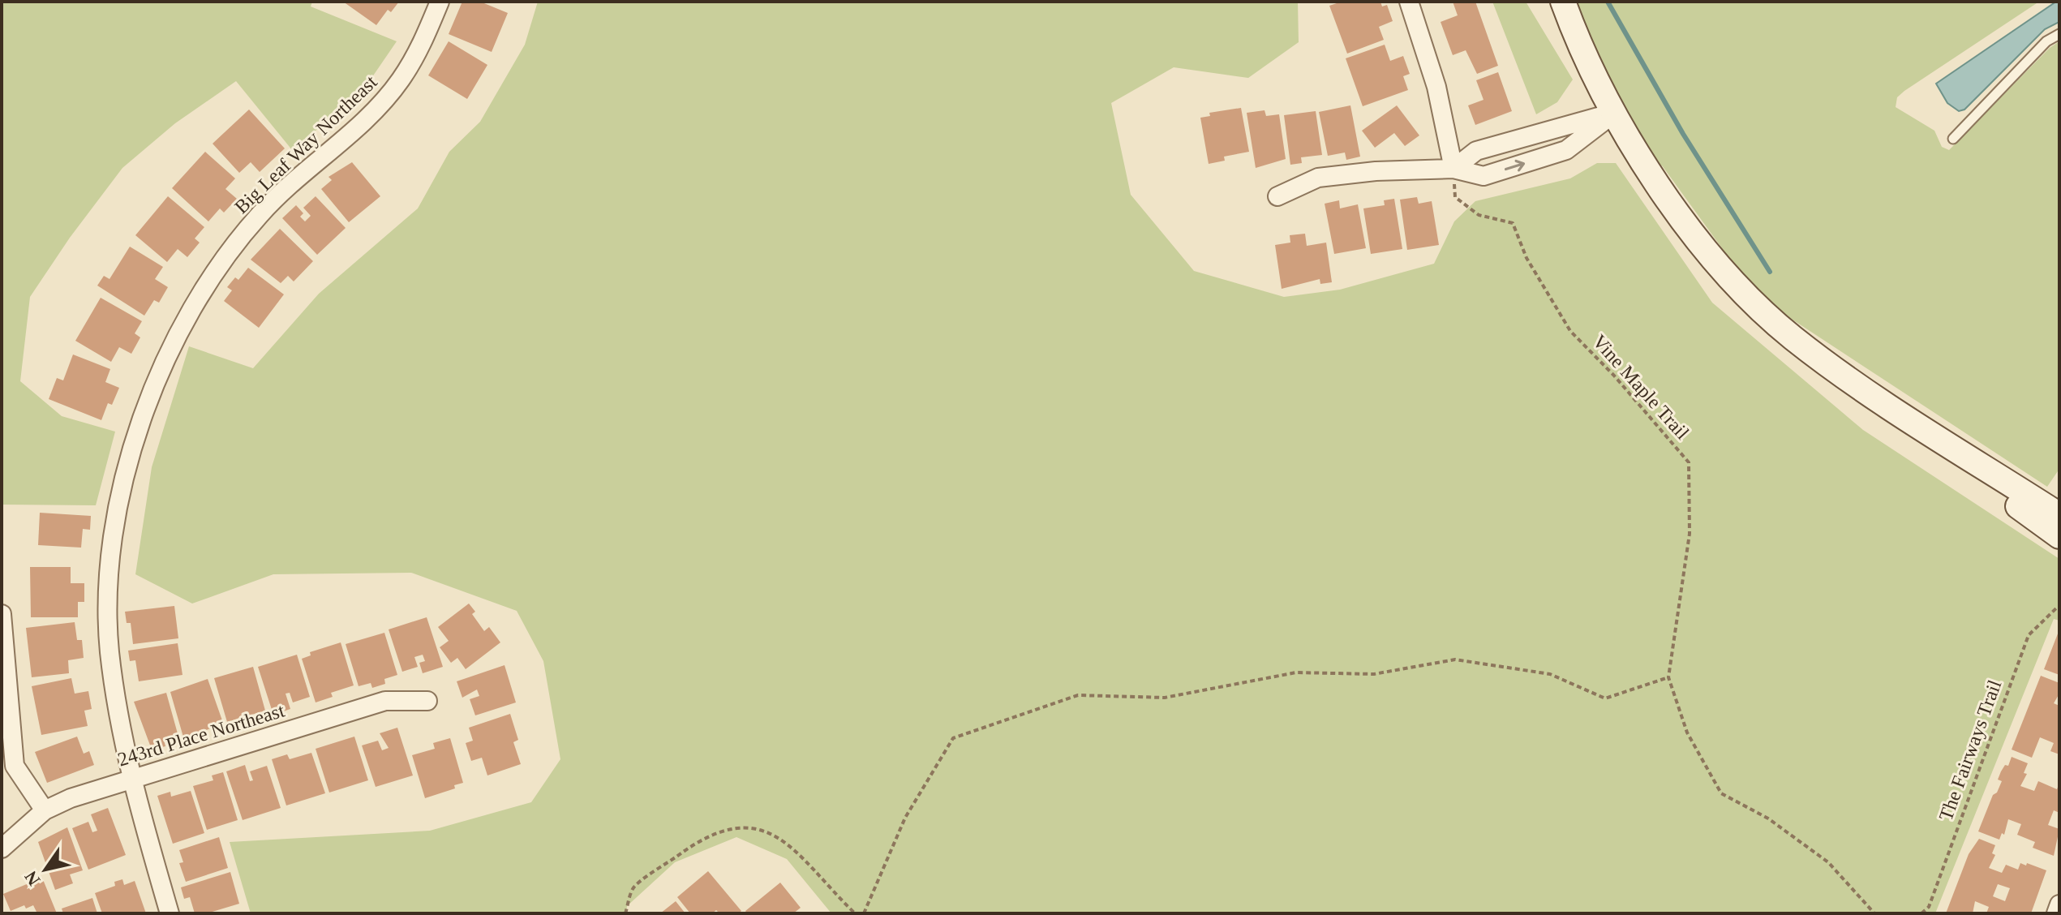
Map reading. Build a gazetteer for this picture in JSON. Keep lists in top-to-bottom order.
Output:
{
  "streets": {
    "street": ["Big Leaf Way Northeast", "243rd Place Northeast"],
    "path": ["Vine Maple Trail", "The Fairways Trail"]
  },
  "crossings": [
    ["Big Leaf Way Northeast", "243rd Place Northeast"]
  ],
  "north": "bottom left"
}
